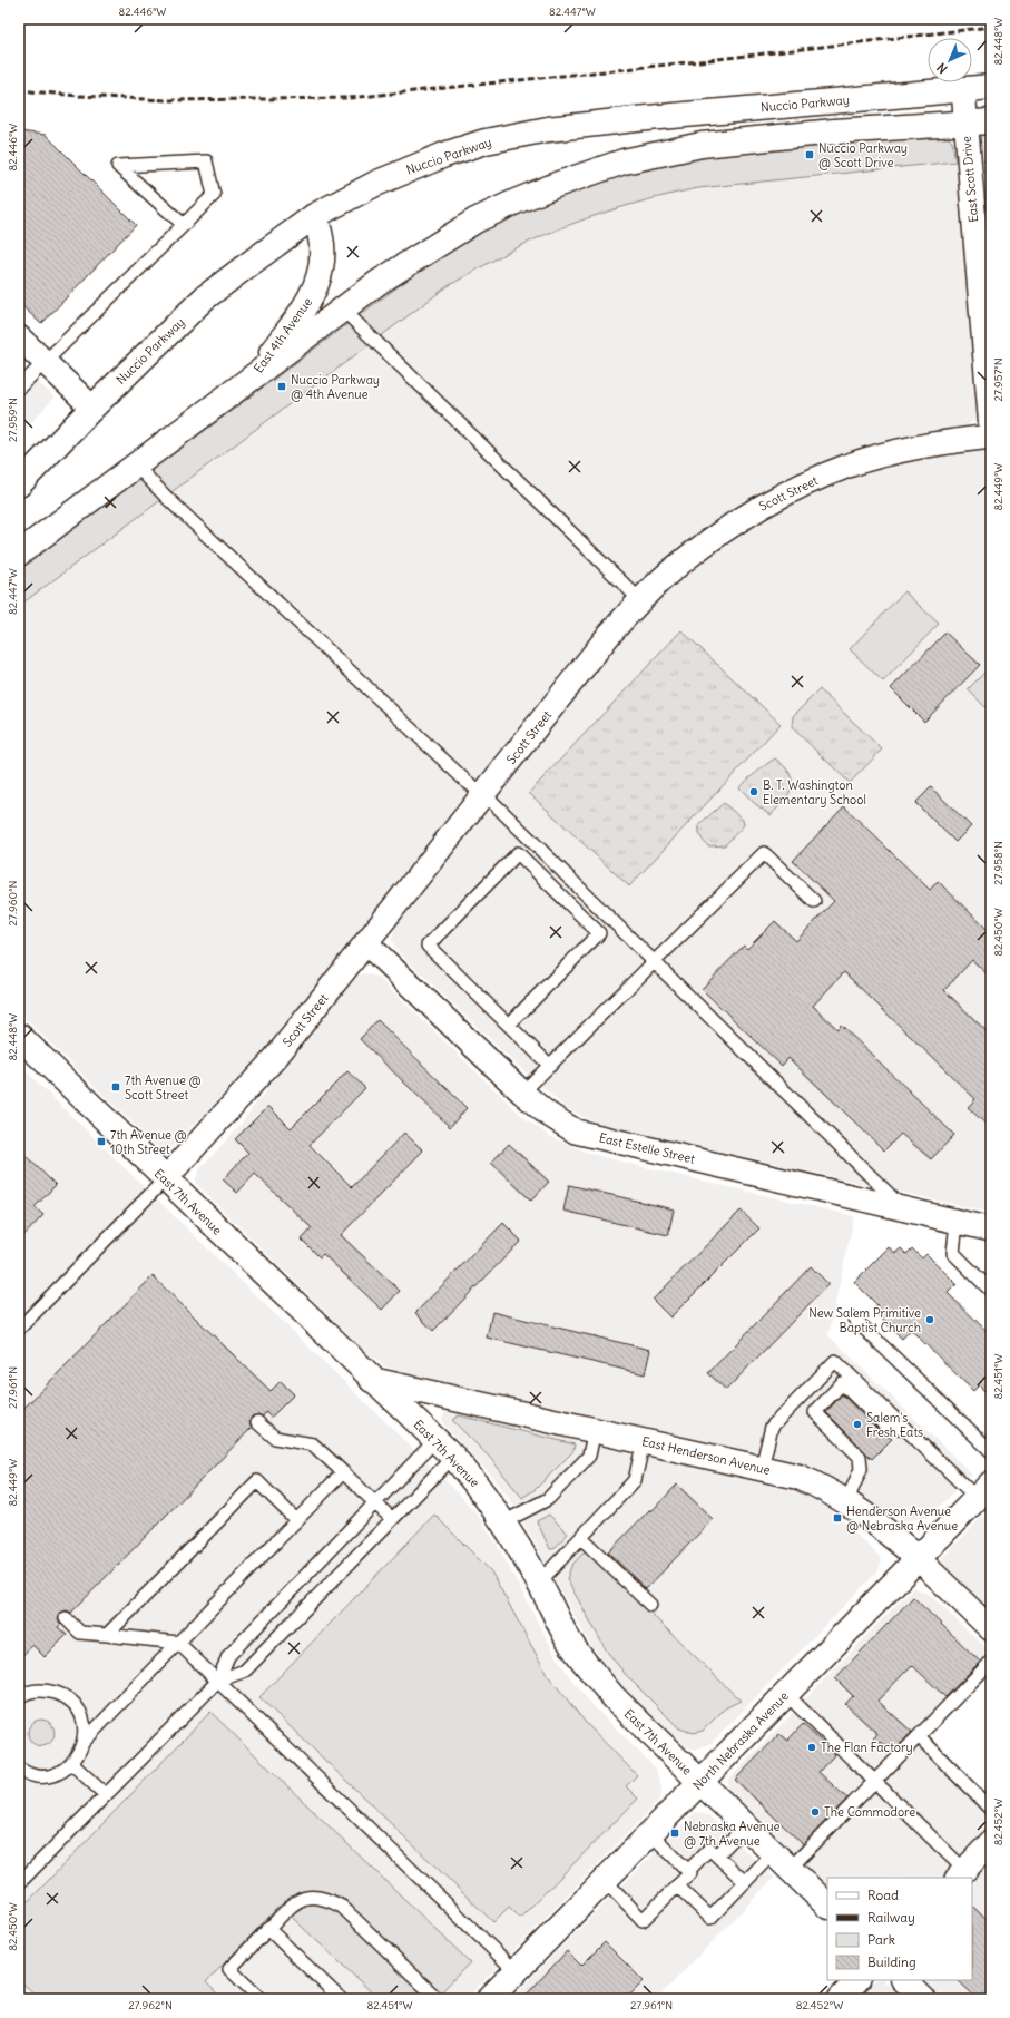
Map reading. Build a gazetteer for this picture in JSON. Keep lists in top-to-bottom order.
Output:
{
  "streets": {
    "main road": [
      "Nuccio Parkway",
      "East 4th Avenue",
      "East 7th Avenue",
      "East Henderson Avenue",
      "North Nebraska Avenue"
    ],
    "street": ["East Scott Drive", "Scott Street", "East Estelle Street"]
  },
  "crossings": [
    ["Nuccio Parkway", "East Scott Drive"],
    ["Nuccio Parkway", "East 4th Avenue"],
    ["Scott Street", "East Estelle Street"],
    ["Scott Street", "East 7th Avenue"],
    ["East 7th Avenue", "East Henderson Avenue"],
    ["East 7th Avenue", "North Nebraska Avenue"],
    ["East Henderson Avenue", "North Nebraska Avenue"]
  ],
  "places": {
    "transit": [
      "Nuccio Parkway @ Scott Drive",
      "Nuccio Parkway @ 4th Avenue",
      "7th Avenue @ Scott Street",
      "7th Avenue @ 10th Street",
      "Henderson Avenue @ Nebraska Avenue",
      "Nebraska Avenue @ 7th Avenue"
    ],
    "other": [
      "B. T. Washington Elementary School",
      "New Salem Primitive Baptist Church",
      "Salem's Fresh Eats",
      "The Flan Factory",
      "The Commodore"
    ]
  },
  "legend": [
    "Road",
    "Railway",
    "Park",
    "Building"
  ],
  "north": "bottom left",
  "coordinates": [
    "82.446°W",
    "82.447°W",
    "82.448°W",
    "27.957°N",
    "27.959°N",
    "82.449°W",
    "27.958°N",
    "27.960°N",
    "82.450°W",
    "82.451°W",
    "27.961°N",
    "82.452°W",
    "27.962°N"
  ]
}
